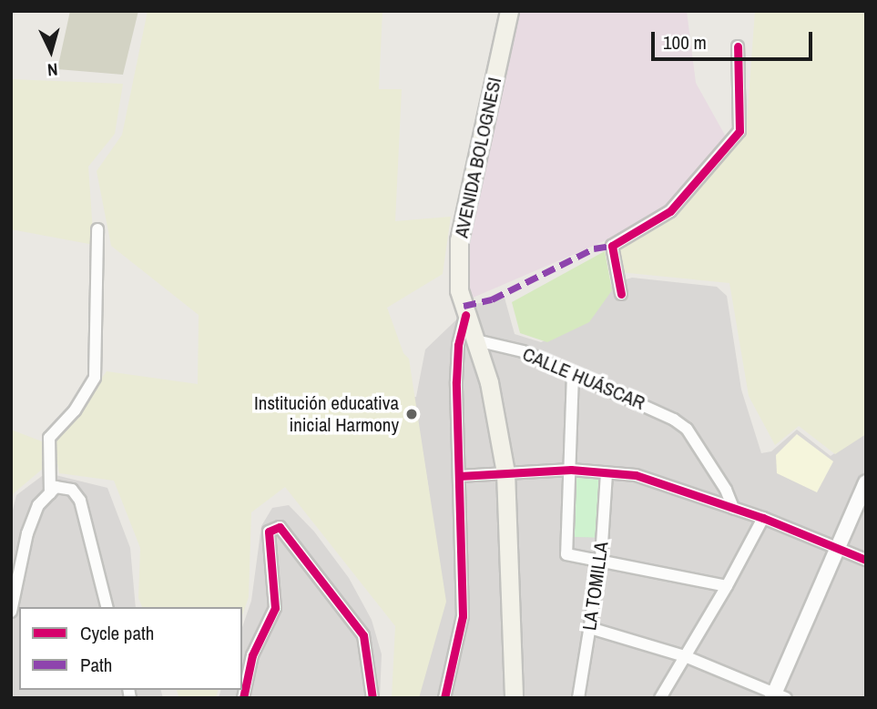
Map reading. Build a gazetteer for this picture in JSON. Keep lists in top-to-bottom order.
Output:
{
  "streets": {
    "main road": ["AVENIDA BOLOGNESI"],
    "street": ["CALLE HUÁSCAR", "LA TOMILLA"]
  },
  "crossings": [
    ["AVENIDA BOLOGNESI", "CALLE HUÁSCAR"]
  ],
  "places": ["Institución educativa inicial Harmony"],
  "legend": ["Cycle path", "Path"],
  "scale_bar": "100 m",
  "north": "bottom"
}
